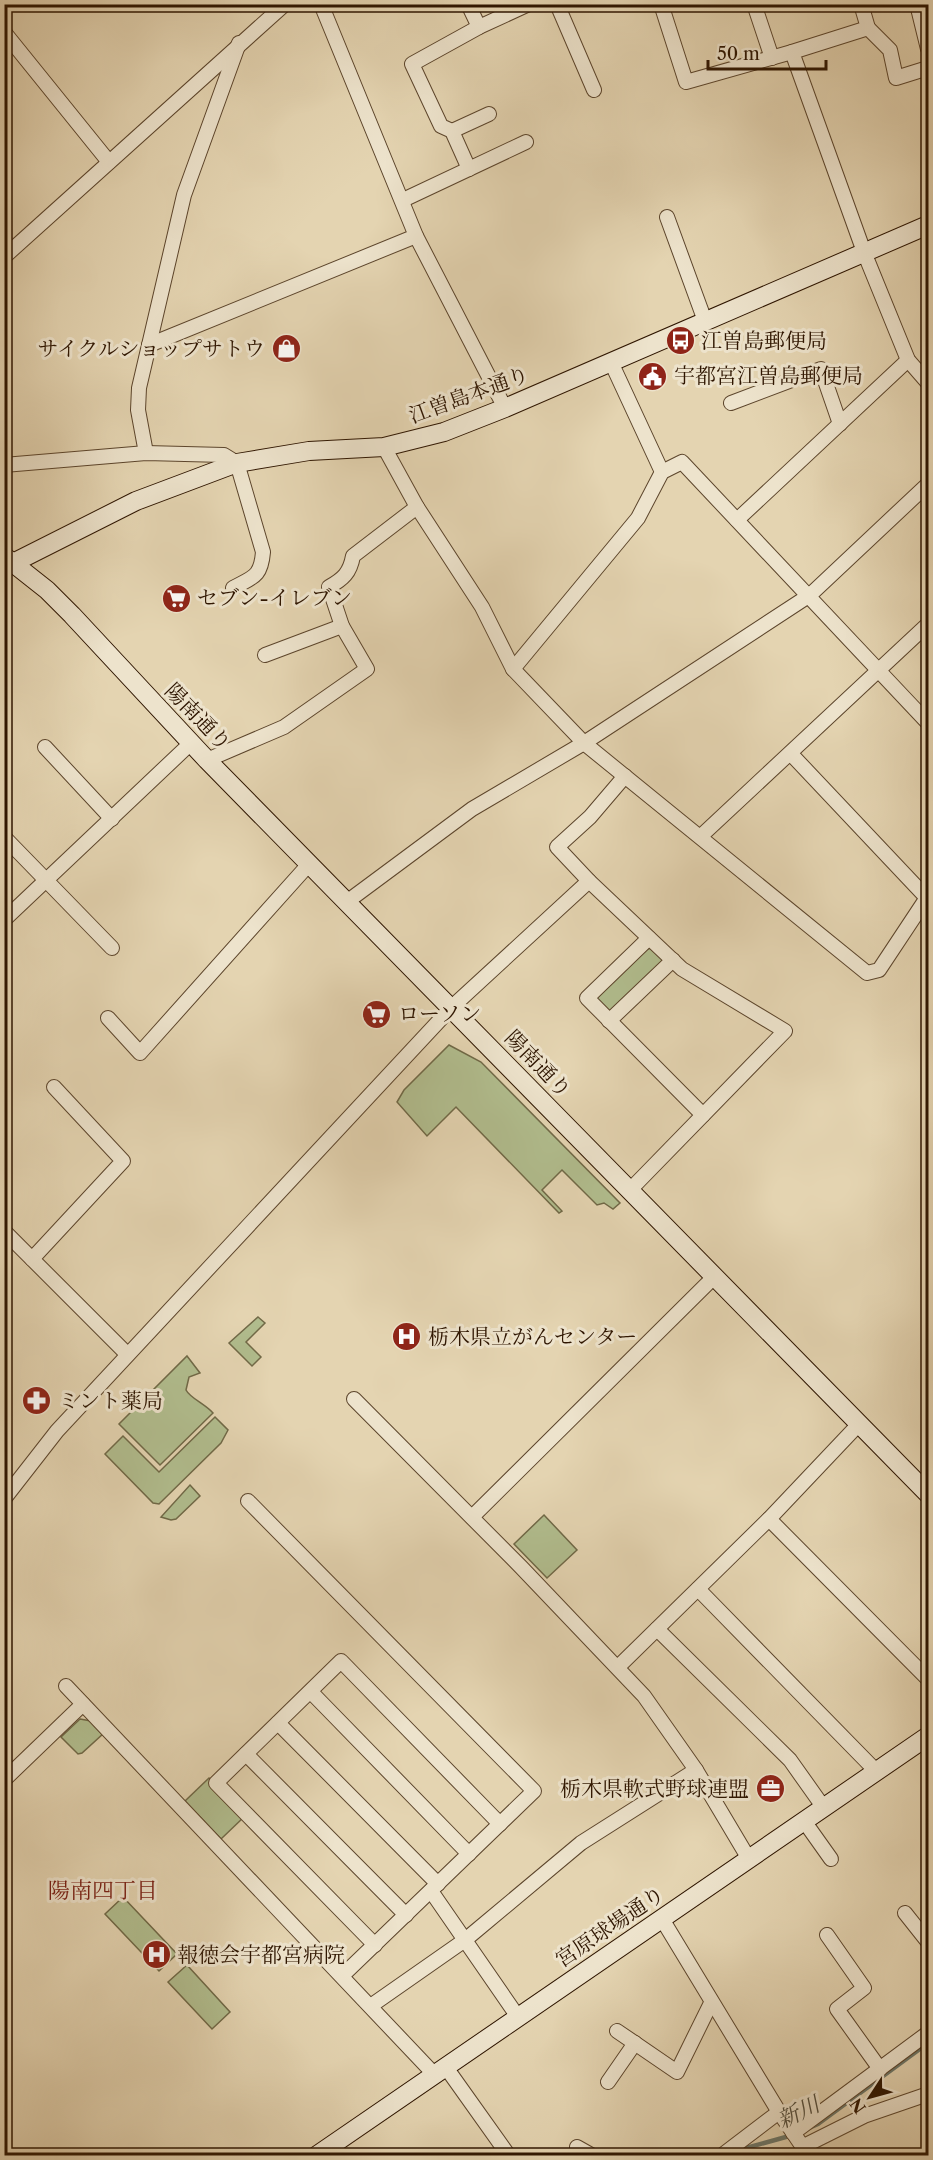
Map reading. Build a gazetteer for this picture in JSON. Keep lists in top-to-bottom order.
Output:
{
  "streets": {
    "street": ["江曽島本通り", "陽南通り", "宮原球場通り"]
  },
  "crossings": [
    ["江曽島本通り", "陽南通り"]
  ],
  "districts": ["陽南四丁目"],
  "water": ["新川"],
  "places": {
    "bus stop": ["江曽島郵便局"],
    "shop": ["サイクルショップサトウ"],
    "public building": ["宇都宮江曽島郵便局"],
    "supermarket": ["セブン-イレブン", "ローソン"],
    "hospital": ["栃木県立がんセンター", "報徳会宇都宮病院"],
    "pharmacy": ["ミント薬局"],
    "office": ["栃木県軟式野球連盟"]
  },
  "scale_bar": "50 m",
  "north": "bottom left"
}
